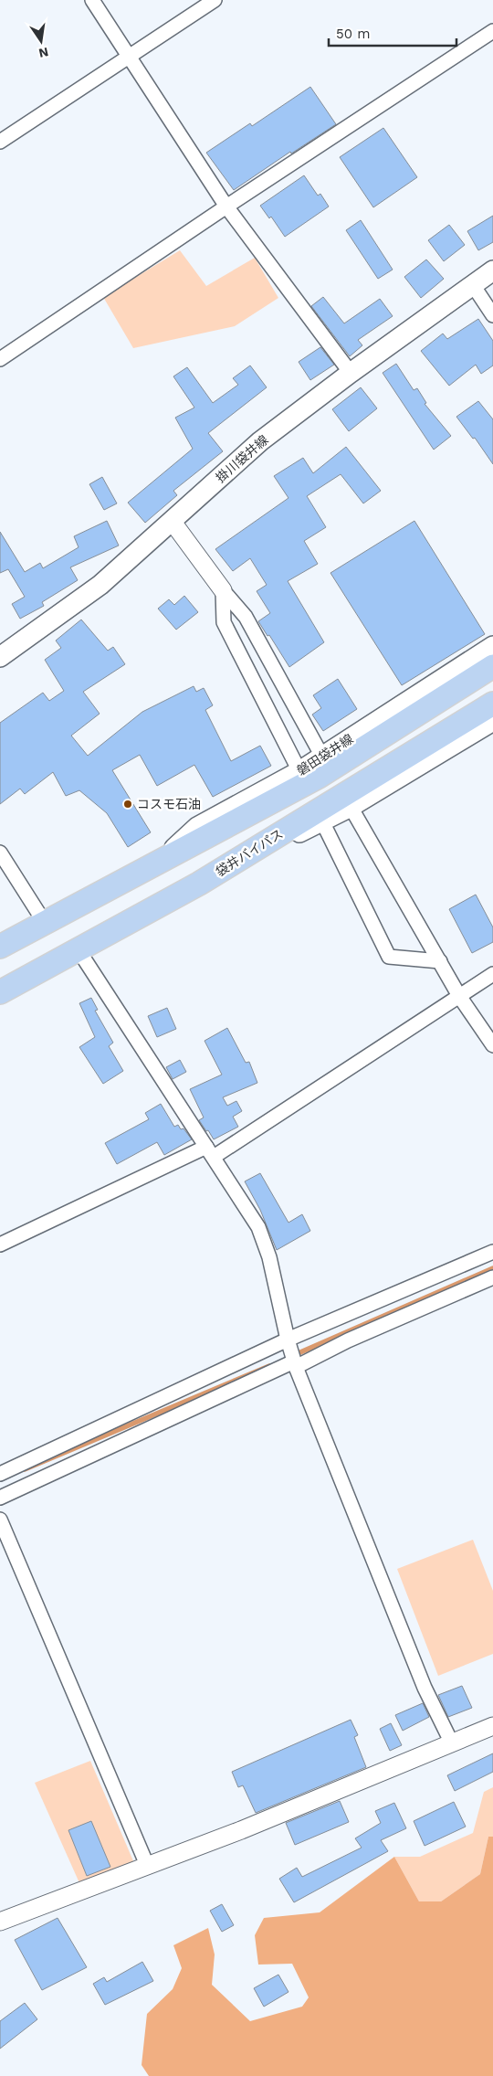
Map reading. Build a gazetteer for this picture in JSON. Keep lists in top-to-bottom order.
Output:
{
  "streets": {
    "highway": ["袋井バイパス"],
    "main road": ["掛川袋井線", "磐田袋井線"]
  },
  "places": ["コスモ石油"],
  "scale_bar": "50 m",
  "north": "bottom"
}
